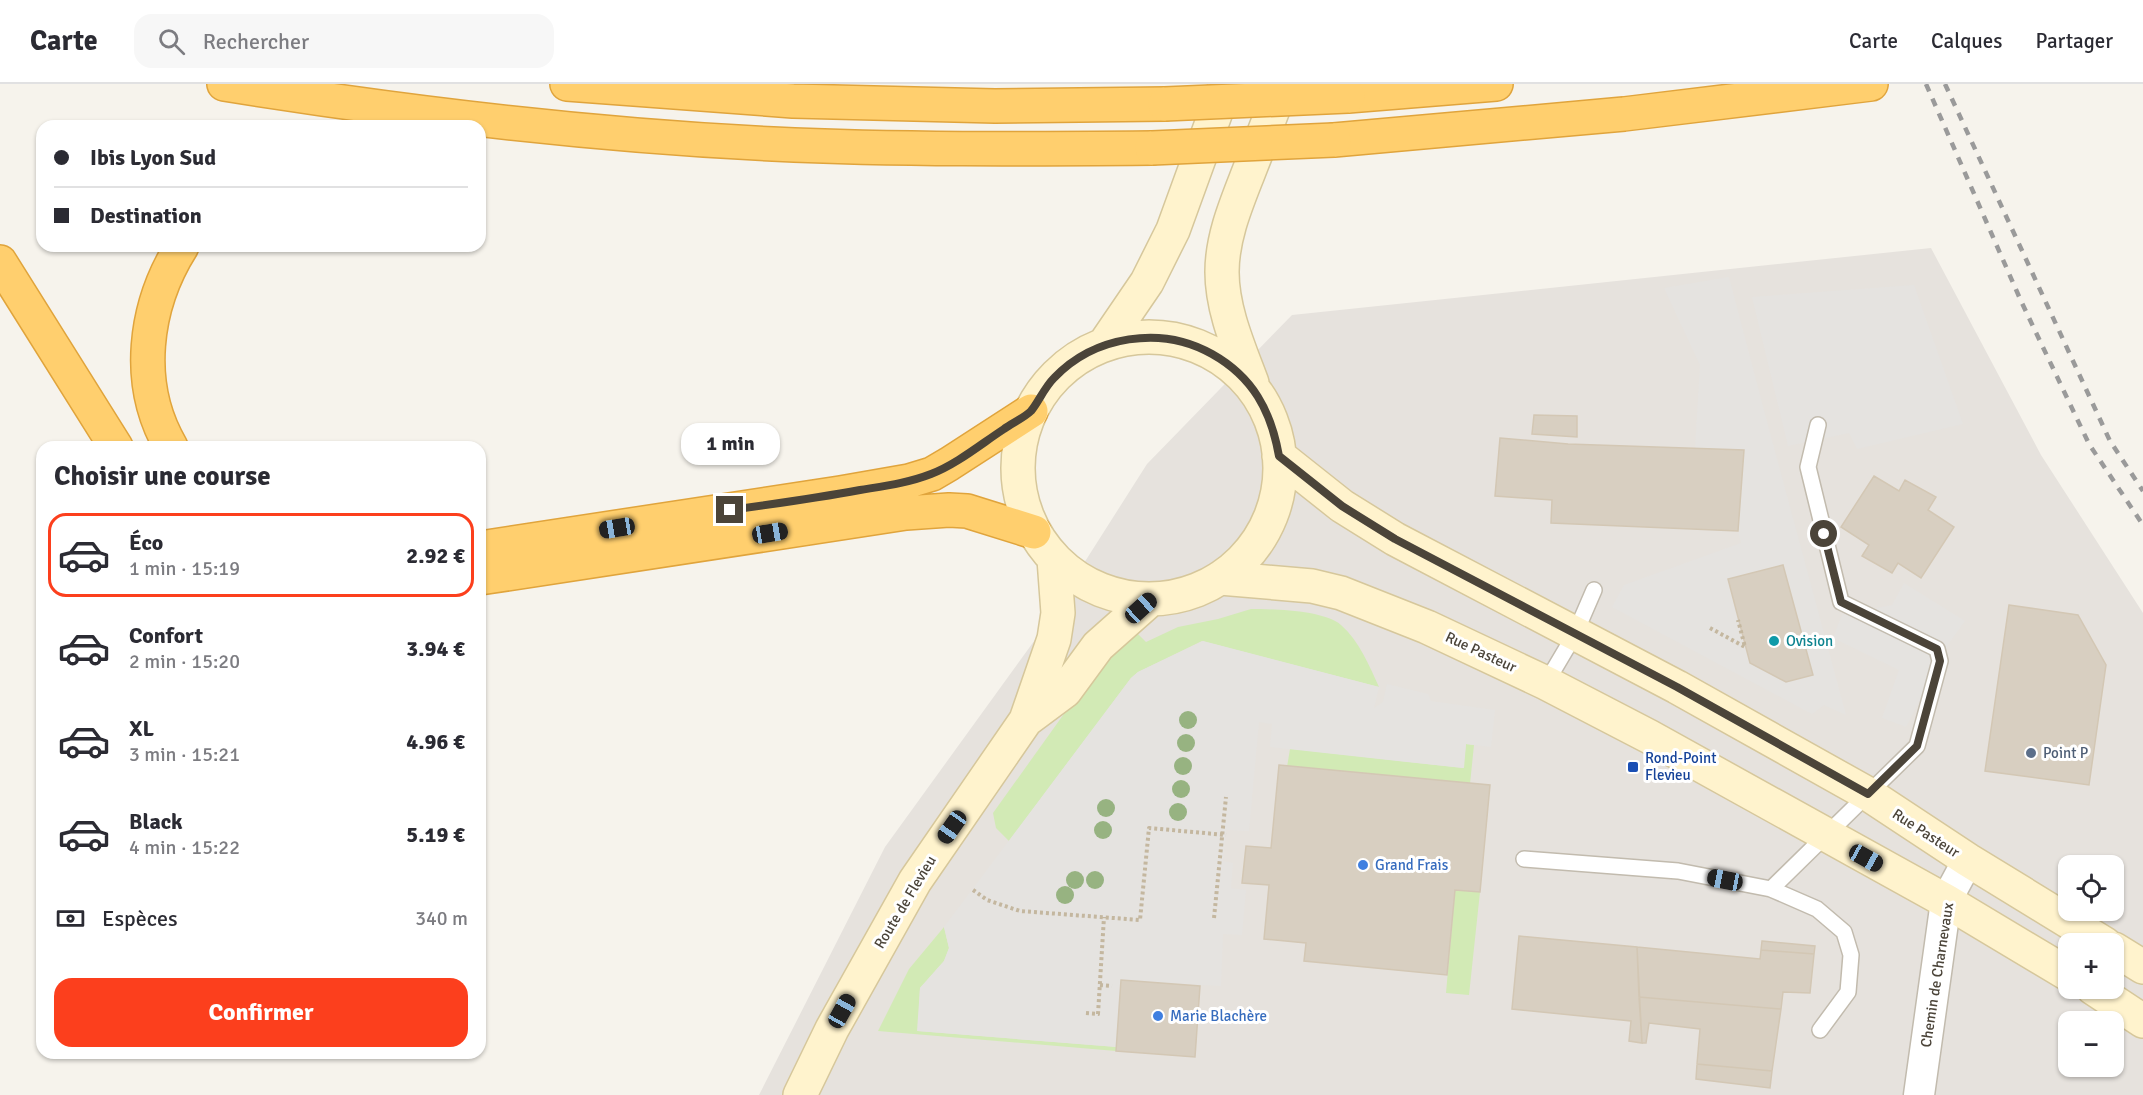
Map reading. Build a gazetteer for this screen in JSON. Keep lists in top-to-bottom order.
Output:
{
  "streets": {
    "main road": ["Rue Pasteur", "Route de Flevieu"],
    "street": ["Chemin de Charnevaux"]
  },
  "crossings": [
    ["Rue Pasteur", "Chemin de Charnevaux"]
  ],
  "places": {
    "other": [
      "Ovision",
      "Point P",
      "Grand Frais",
      "Marie Blachère"
    ],
    "transit": ["Rond-Point Flevieu"]
  },
  "page": {
    "header": "Carte",
    "search": "Rechercher",
    "nav": ["Carte", "Calques", "Partager"],
    "banner": ["Ibis Lyon Sud", "Destination"],
    "bubble": "1 min",
    "heading": "Choisir une course",
    "list": [
      {
        "name": "Éco",
        "note": "1 min · 15:19",
        "value": "2.92 €"
      },
      {
        "name": "Confort",
        "note": "2 min · 15:20",
        "value": "3.94 €"
      },
      {
        "name": "XL",
        "note": "3 min · 15:21",
        "value": "4.96 €"
      },
      {
        "name": "Black",
        "note": "4 min · 15:22",
        "value": "5.19 €"
      }
    ],
    "map_buttons": ["+", "−"],
    "pay": ["Espèces", "340 m"],
    "buttons": "Confirmer"
  }
}
